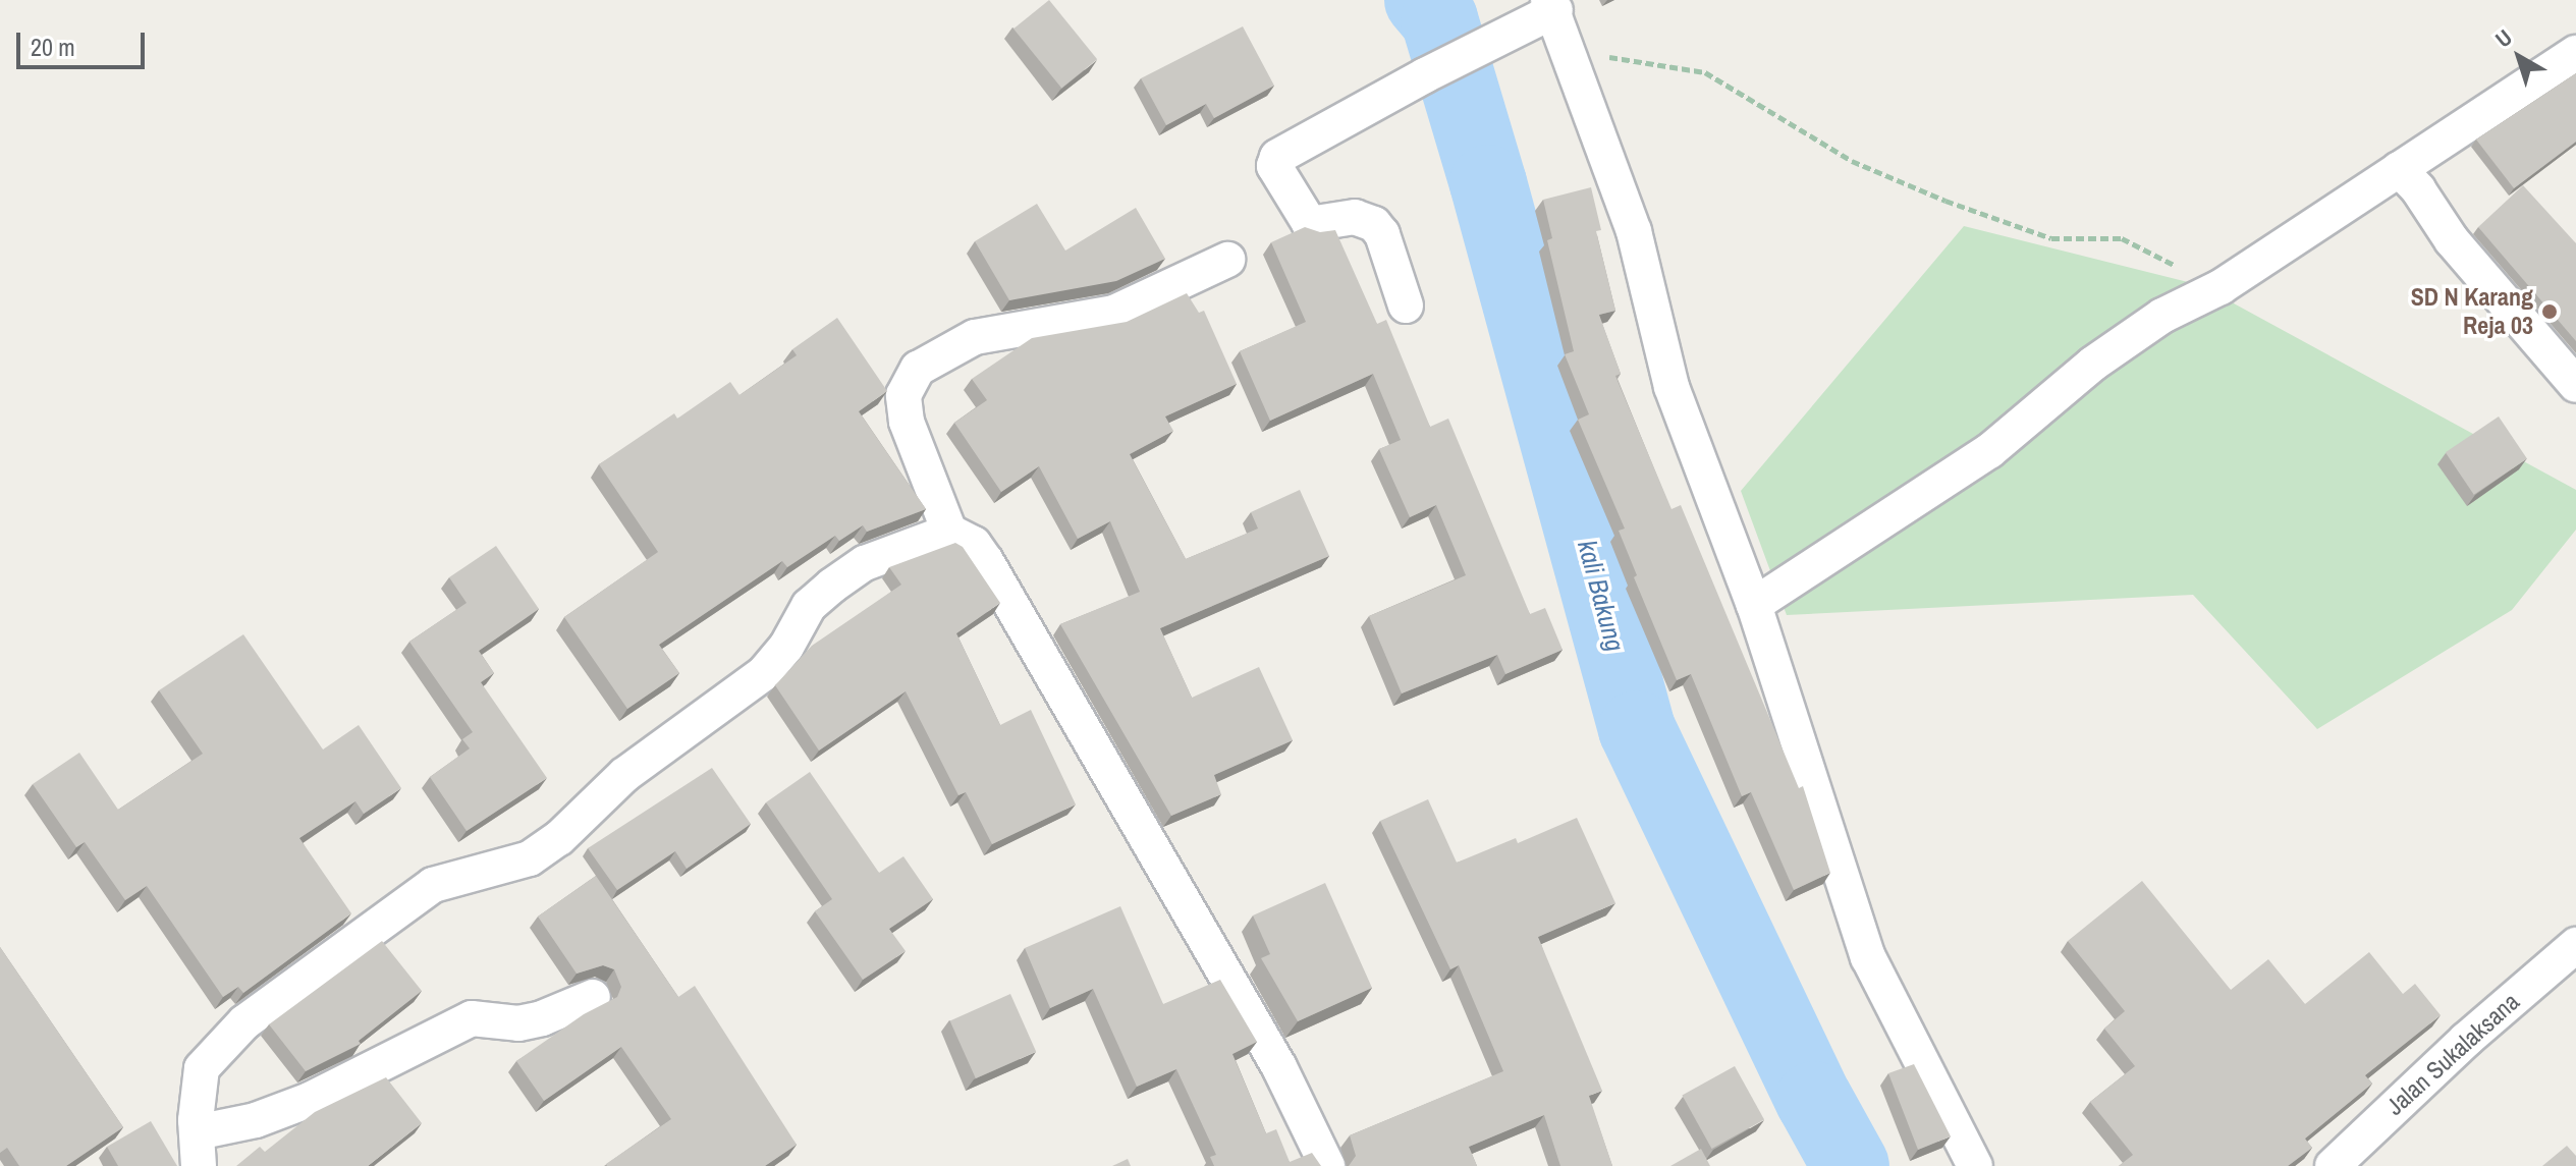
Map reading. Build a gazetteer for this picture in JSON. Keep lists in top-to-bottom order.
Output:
{
  "streets": {
    "street": ["Jalan Sukalaksana"]
  },
  "water": ["kali Bakung"],
  "places": ["SD N Karang Reja 03"],
  "scale_bar": "20 m",
  "north": "top left"
}
